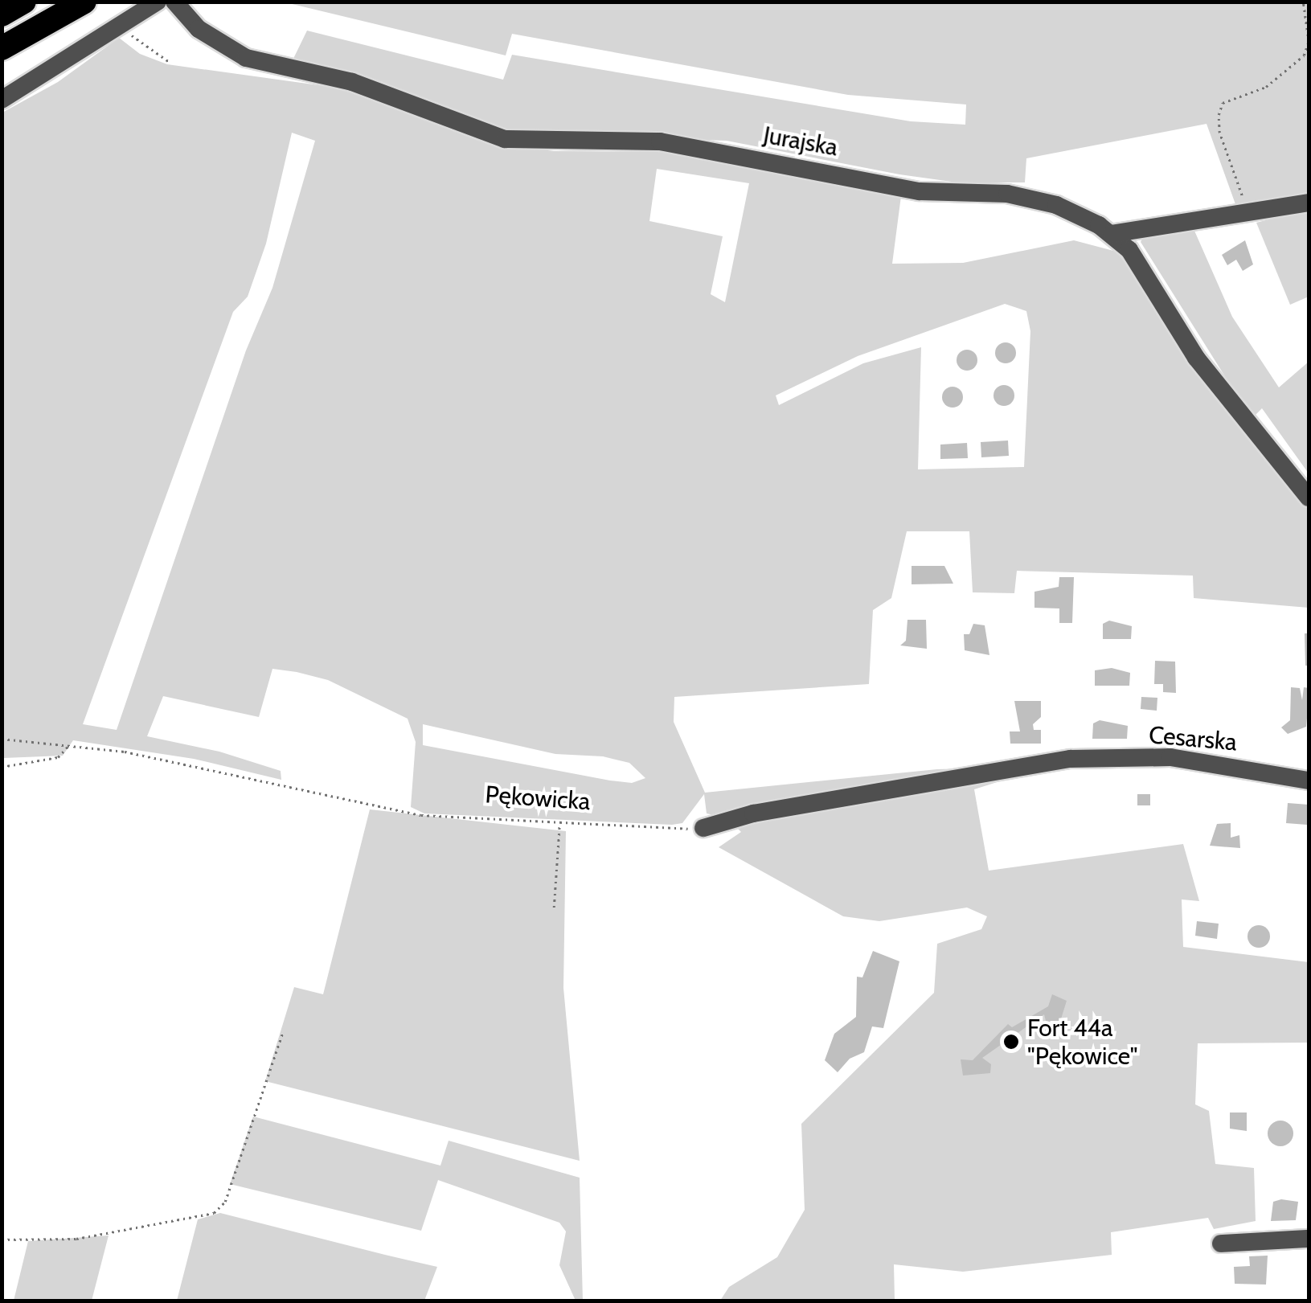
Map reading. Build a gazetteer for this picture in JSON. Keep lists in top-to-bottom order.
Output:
{
  "streets": {
    "street": ["Jurajska", "Cesarska"],
    "path": ["Pękowicka"]
  },
  "crossings": [
    ["Cesarska", "Pękowicka"]
  ],
  "places": ["Fort 44a \"Pękowice\""]
}
